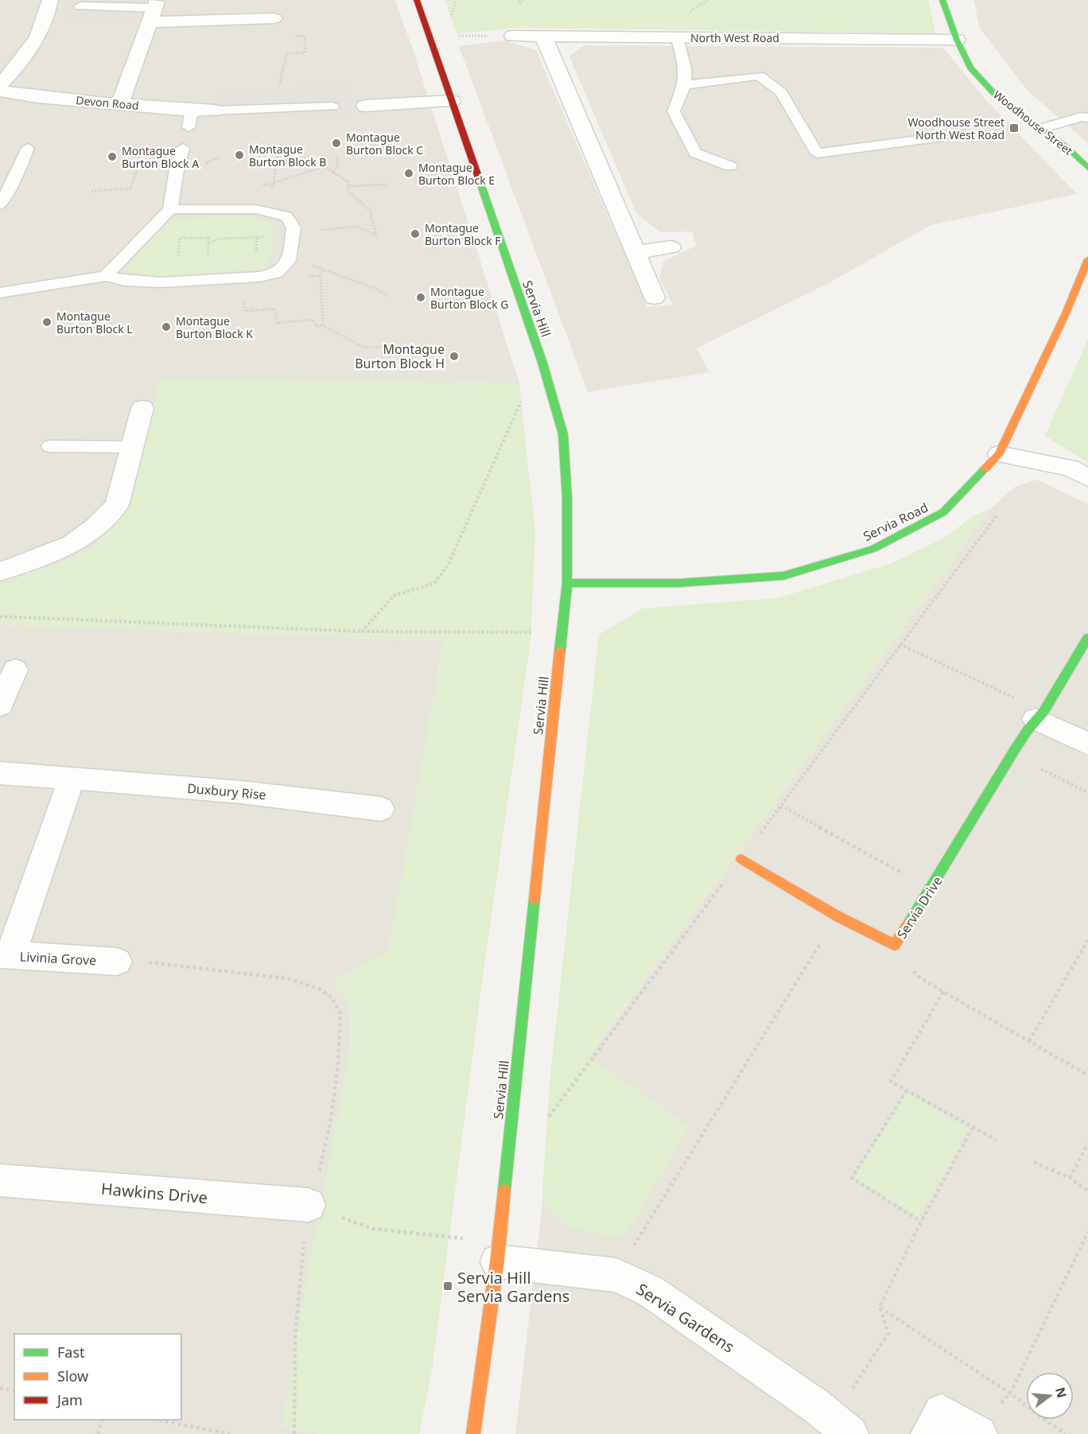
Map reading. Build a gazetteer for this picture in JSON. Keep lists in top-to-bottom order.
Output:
{
  "streets": {
    "street": [
      "North West Road",
      "Devon Road",
      "Woodhouse Street",
      "Servia Hill",
      "Servia Road",
      "Duxbury Rise",
      "Servia Drive",
      "Livinia Grove",
      "Hawkins Drive",
      "Servia Gardens"
    ]
  },
  "crossings": [
    ["North West Road", "Woodhouse Street"],
    ["Servia Hill", "Servia Road"],
    ["Servia Hill", "Servia Gardens"]
  ],
  "places": {
    "transit": ["Woodhouse Street North West Road", "Servia Hill Servia Gardens"],
    "other": [
      "Montague Burton Block C",
      "Montague Burton Block B",
      "Montague Burton Block A",
      "Montague Burton Block E",
      "Montague Burton Block F",
      "Montague Burton Block G",
      "Montague Burton Block L",
      "Montague Burton Block K",
      "Montague Burton Block H"
    ]
  },
  "legend": ["Fast", "Slow", "Jam"],
  "north": "right"
}
